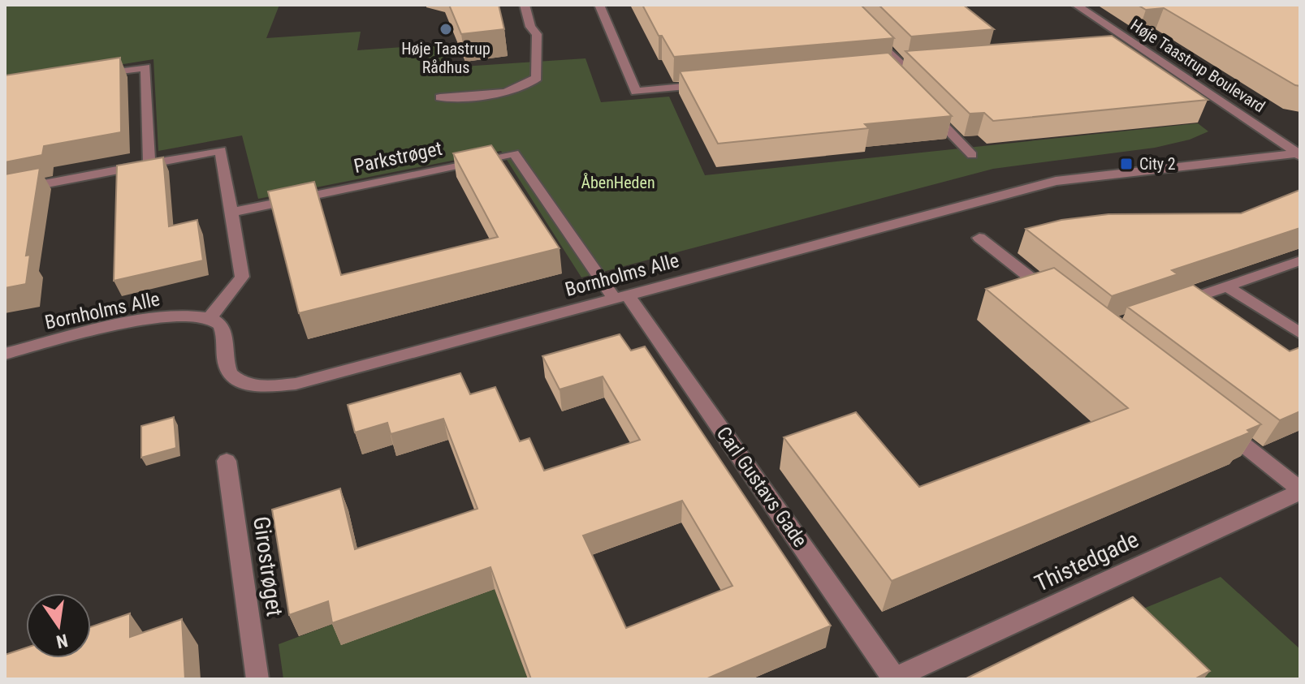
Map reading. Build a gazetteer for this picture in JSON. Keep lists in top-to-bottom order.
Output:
{
  "streets": {
    "street": [
      "Høje Taastrup Boulevard",
      "Parkstrøget",
      "Bornholms Alle",
      "Carl Gustavs Gade",
      "Thistedgade",
      "Girostrøget"
    ]
  },
  "crossings": [
    ["Høje Taastrup Boulevard", "Bornholms Alle"],
    ["Parkstrøget", "Bornholms Alle"],
    ["Parkstrøget", "Carl Gustavs Gade"],
    ["Bornholms Alle", "Carl Gustavs Gade"],
    ["Carl Gustavs Gade", "Thistedgade"]
  ],
  "parks": ["ÅbenHeden"],
  "places": {
    "other": ["Høje Taastrup Rådhus"],
    "transit": ["City 2"]
  },
  "north": "bottom"
}
